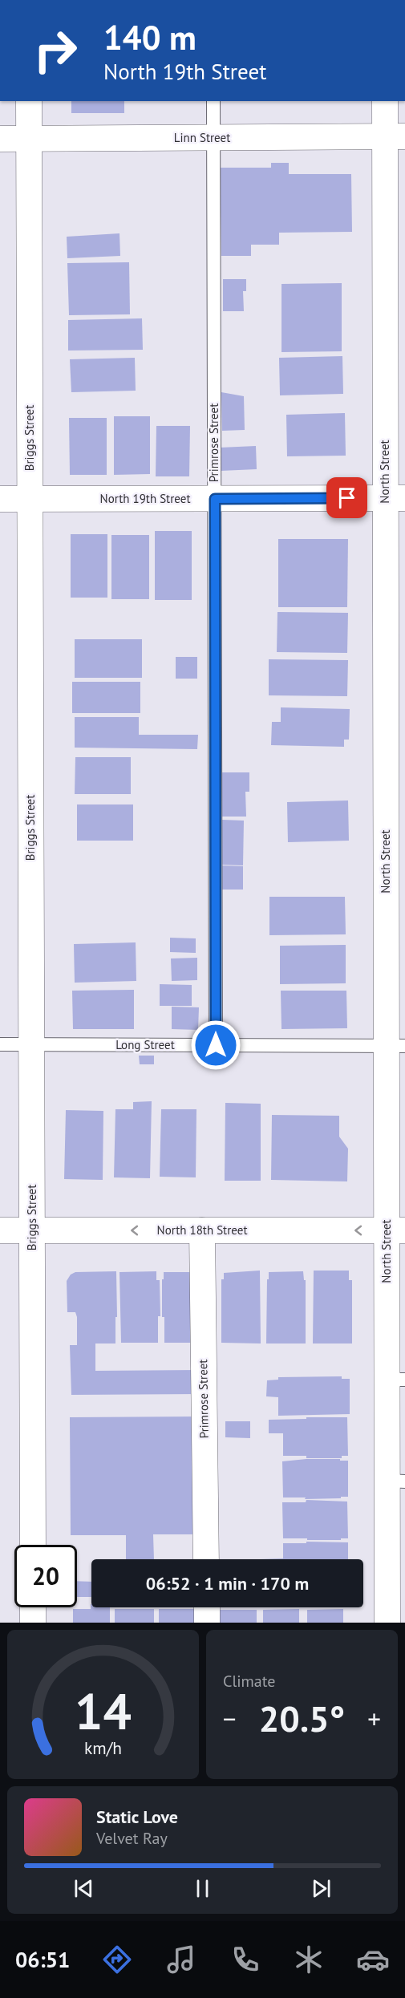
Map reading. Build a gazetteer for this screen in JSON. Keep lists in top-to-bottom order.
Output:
{
  "streets": {
    "street": [
      "Linn Street",
      "Briggs Street",
      "Primrose Street",
      "North Street",
      "North 19th Street",
      "North 18th Street"
    ],
    "lane": ["Long Street"]
  },
  "crossings": [
    ["Linn Street", "Briggs Street"],
    ["Linn Street", "Primrose Street"],
    ["Linn Street", "North Street"],
    ["Briggs Street", "North 19th Street"],
    ["Briggs Street", "Long Street"],
    ["Briggs Street", "North 18th Street"],
    ["Primrose Street", "North 19th Street"],
    ["Primrose Street", "Long Street"],
    ["Primrose Street", "North 18th Street"],
    ["North Street", "North 19th Street"],
    ["North Street", "Long Street"],
    ["North Street", "North 18th Street"]
  ],
  "one_way": ["North 18th Street"],
  "page": {
    "turn": ["140 m", "North 19th Street"],
    "limit": "20",
    "trip": "06:52 · 1 min · 170 m",
    "tile": "Climate",
    "heat": ["−", "20.5°", "+"],
    "song": ["Static Love", "Velvet Ray"],
    "tabs": "06:51",
    "gauge": ["14", "km/h"]
  }
}
